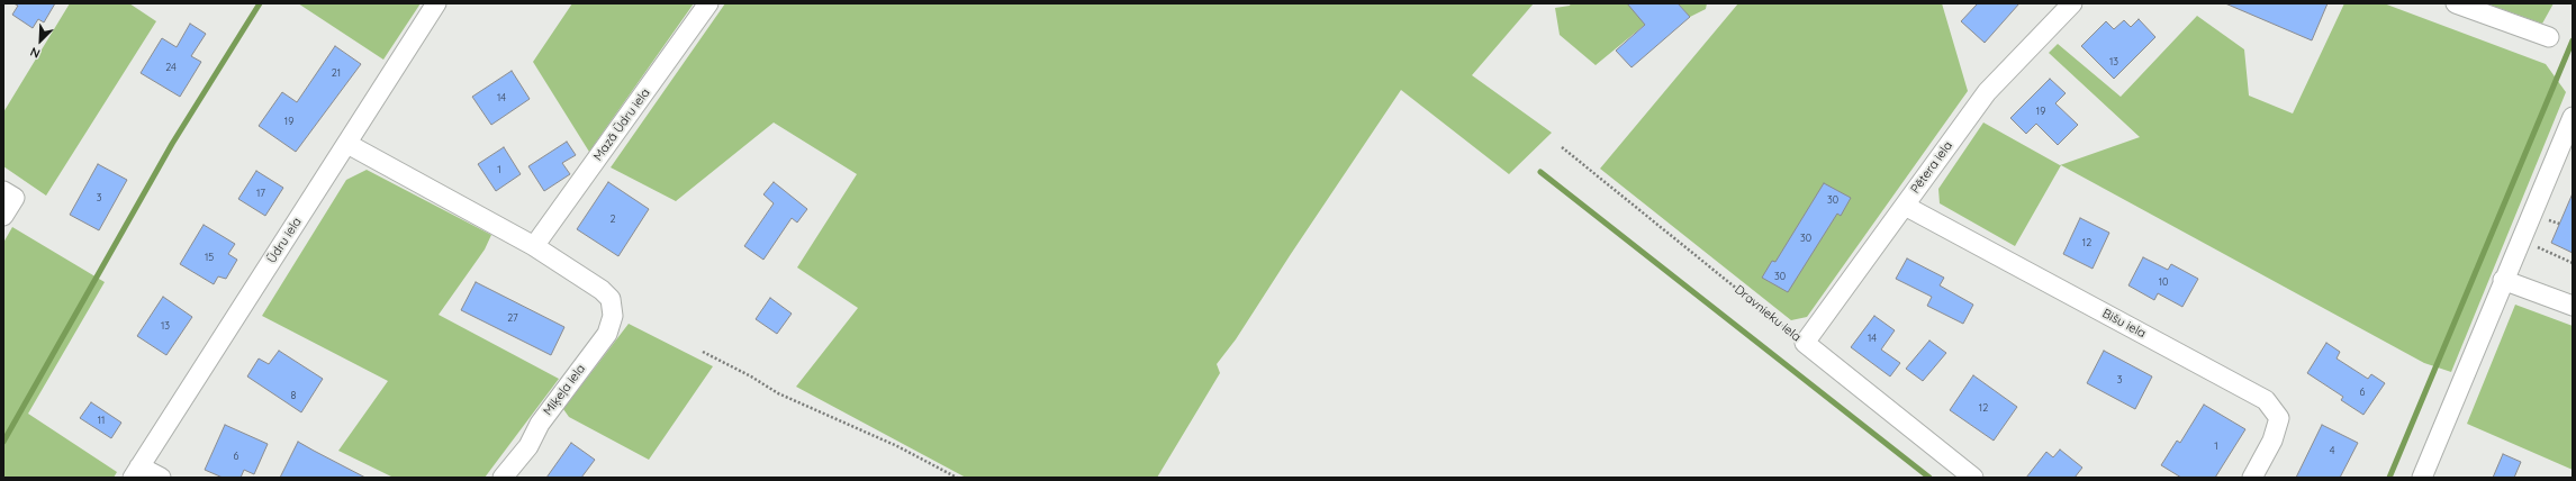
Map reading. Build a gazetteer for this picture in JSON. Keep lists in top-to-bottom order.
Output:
{
  "streets": {
    "street": [
      "Mazā Ūdru iela",
      "Pētera iela",
      "Ūdru iela",
      "Dravnieku iela",
      "Bišu iela",
      "Miķeļa iela"
    ]
  },
  "crossings": [
    ["Mazā Ūdru iela", "Miķeļa iela"],
    ["Pētera iela", "Dravnieku iela"],
    ["Pētera iela", "Bišu iela"]
  ],
  "house_numbers": [
    "13",
    "24",
    "21",
    "14",
    "19",
    "19",
    "1",
    "17",
    "3",
    "30",
    "2",
    "30",
    "12",
    "15",
    "30",
    "10",
    "27",
    "13",
    "14",
    "3",
    "6",
    "8",
    "12",
    "11",
    "1",
    "4",
    "6"
  ],
  "north": "bottom left"
}
